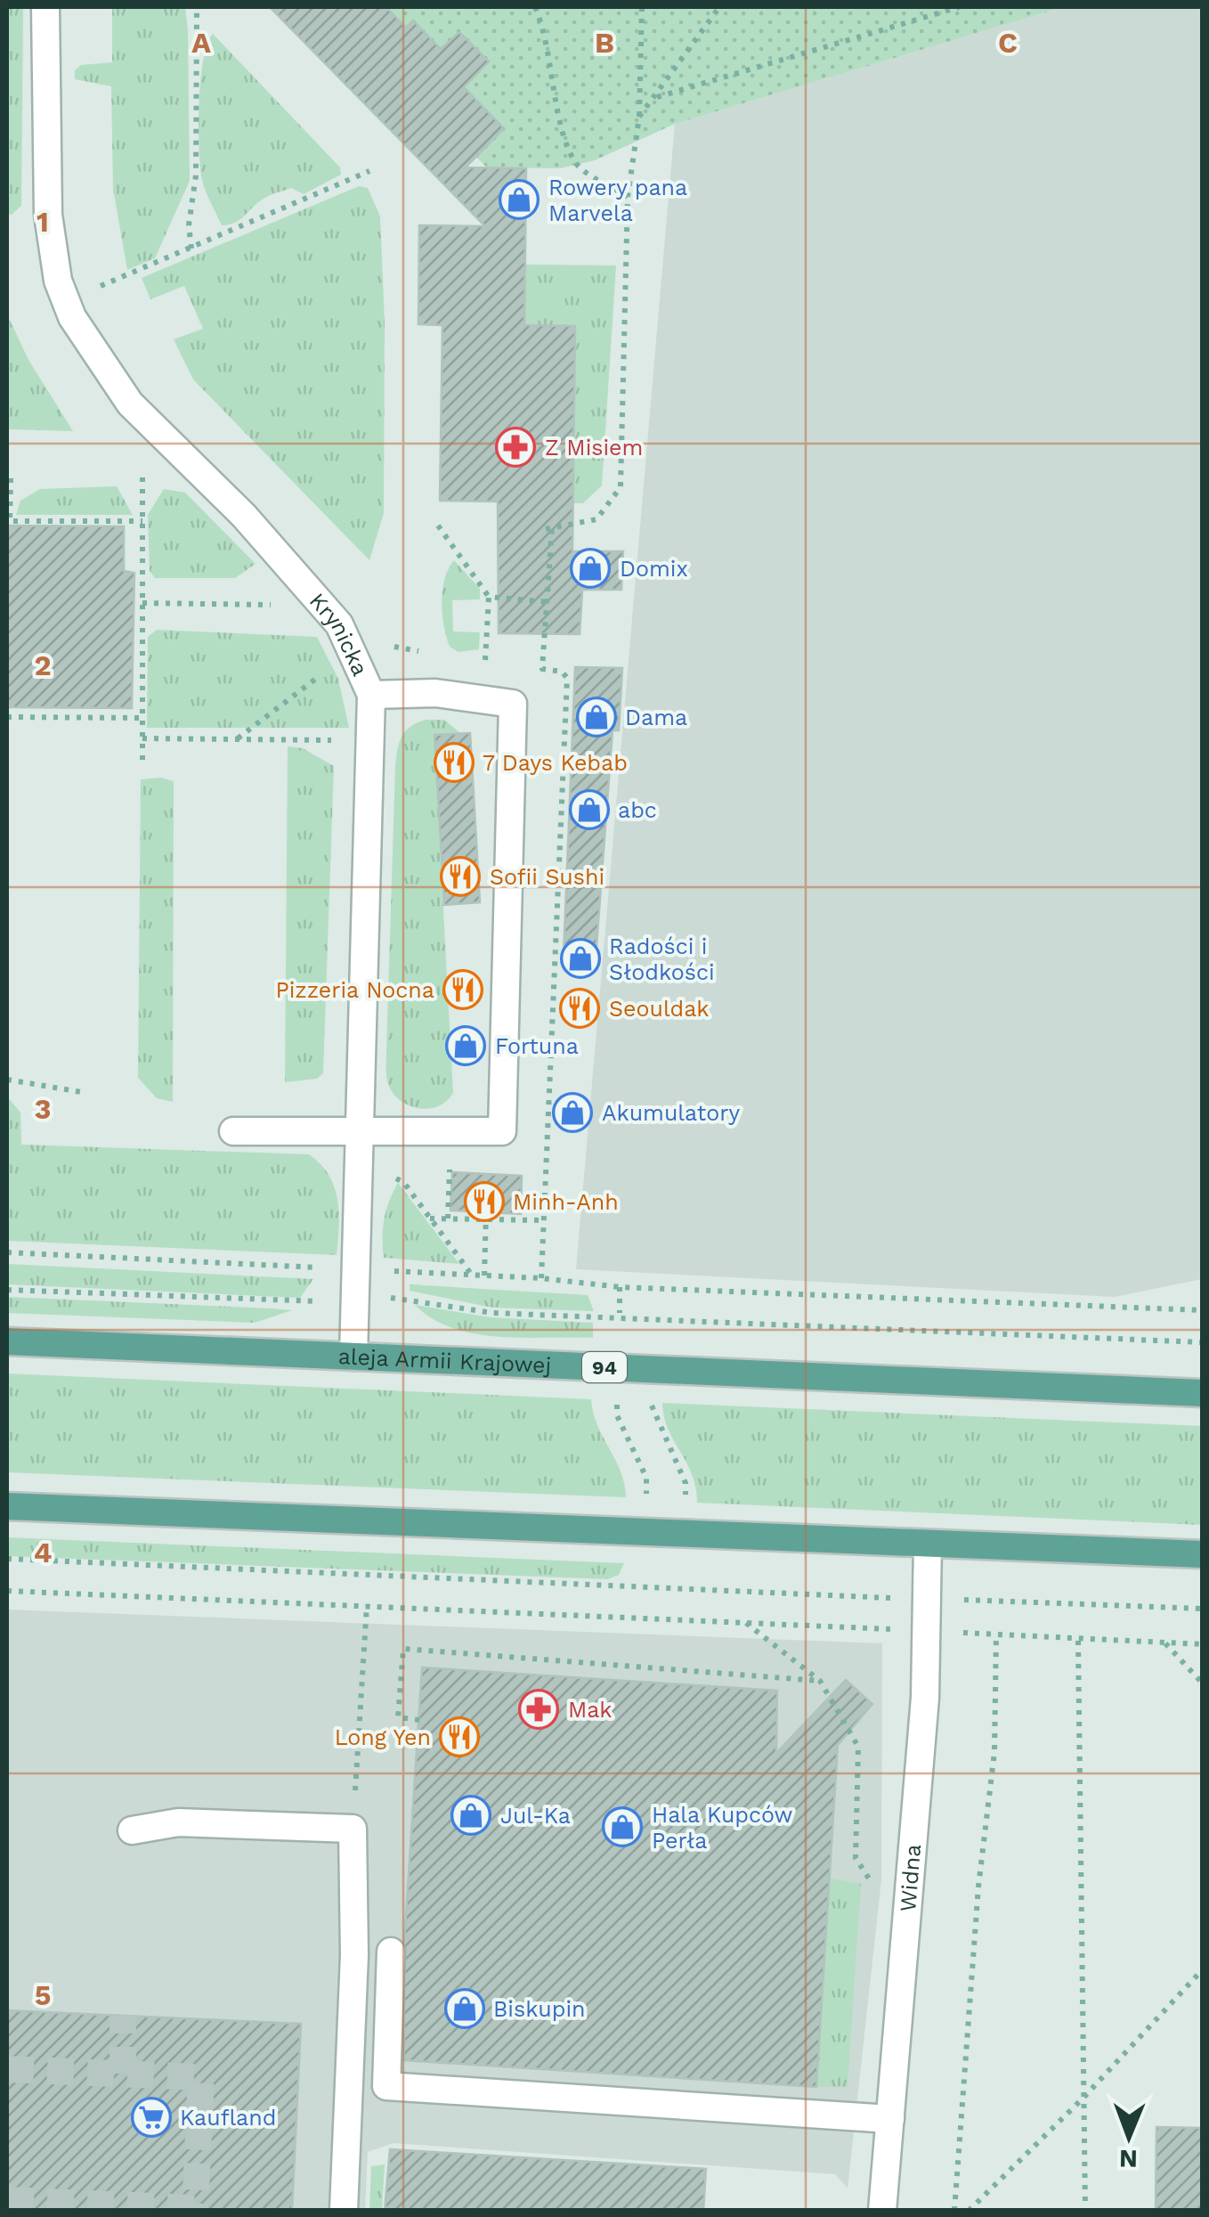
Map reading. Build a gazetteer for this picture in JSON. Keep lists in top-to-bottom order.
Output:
{
  "streets": {
    "main road": ["aleja Armii Krajowej", "94"],
    "street": ["Krynicka", "Widna"]
  },
  "crossings": [
    ["Krynicka", "aleja Armii Krajowej"]
  ],
  "places": {
    "shop": [
      "Rowery pana Marvela",
      "Domix",
      "Dama",
      "abc",
      "Radości i Słodkości",
      "Fortuna",
      "Akumulatory",
      "Jul-Ka",
      "Hala Kupców Perła",
      "Biskupin"
    ],
    "pharmacy": ["Z Misiem", "Mak"],
    "restaurant": [
      "7 Days Kebab",
      "Sofii Sushi",
      "Pizzeria Nocna",
      "Seouldak",
      "Minh-Anh",
      "Long Yen"
    ],
    "supermarket": ["Kaufland"]
  },
  "north": "bottom",
  "grid": {
    "columns": ["A", "B", "C"],
    "rows": [
      "1",
      "2",
      "3",
      "4",
      "5"
    ]
  }
}
